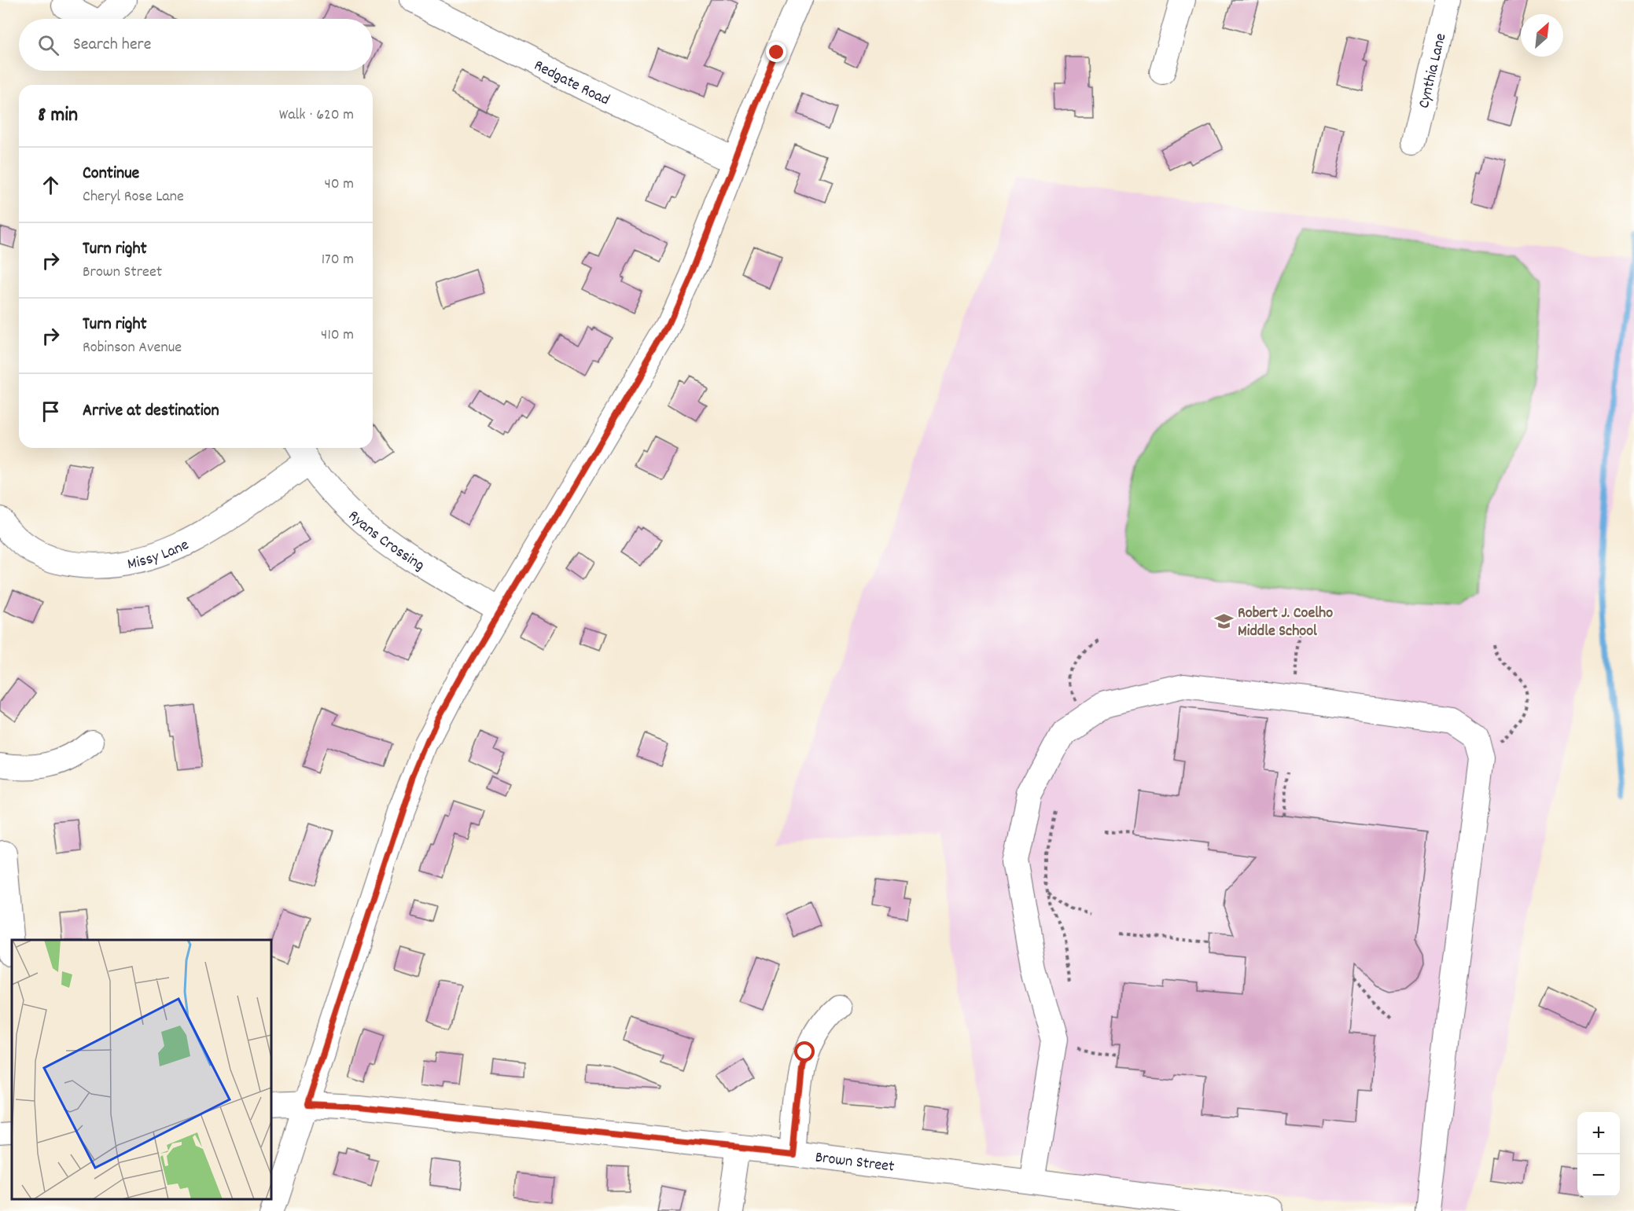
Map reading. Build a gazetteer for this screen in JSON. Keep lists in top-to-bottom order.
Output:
{
  "streets": {
    "street": [
      "Cynthia Lane",
      "Redgate Road",
      "Ryans Crossing",
      "Missy Lane",
      "Brown Street"
    ]
  },
  "crossings": [
    ["Ryans Crossing", "Missy Lane"]
  ],
  "places": {
    "school or university": ["Robert J. Coelho Middle School"]
  },
  "north": "top right",
  "page": {
    "search": "Search here",
    "heading": ["8 min", "Walk · 620 m"],
    "list": [
      ["Continue", "Cheryl Rose Lane", "40 m"],
      ["Turn right", "Brown Street", "170 m"],
      ["Turn right", "Robinson Avenue", "410 m"],
      "Arrive at destination"
    ],
    "map_buttons": ["+", "−"]
  }
}
